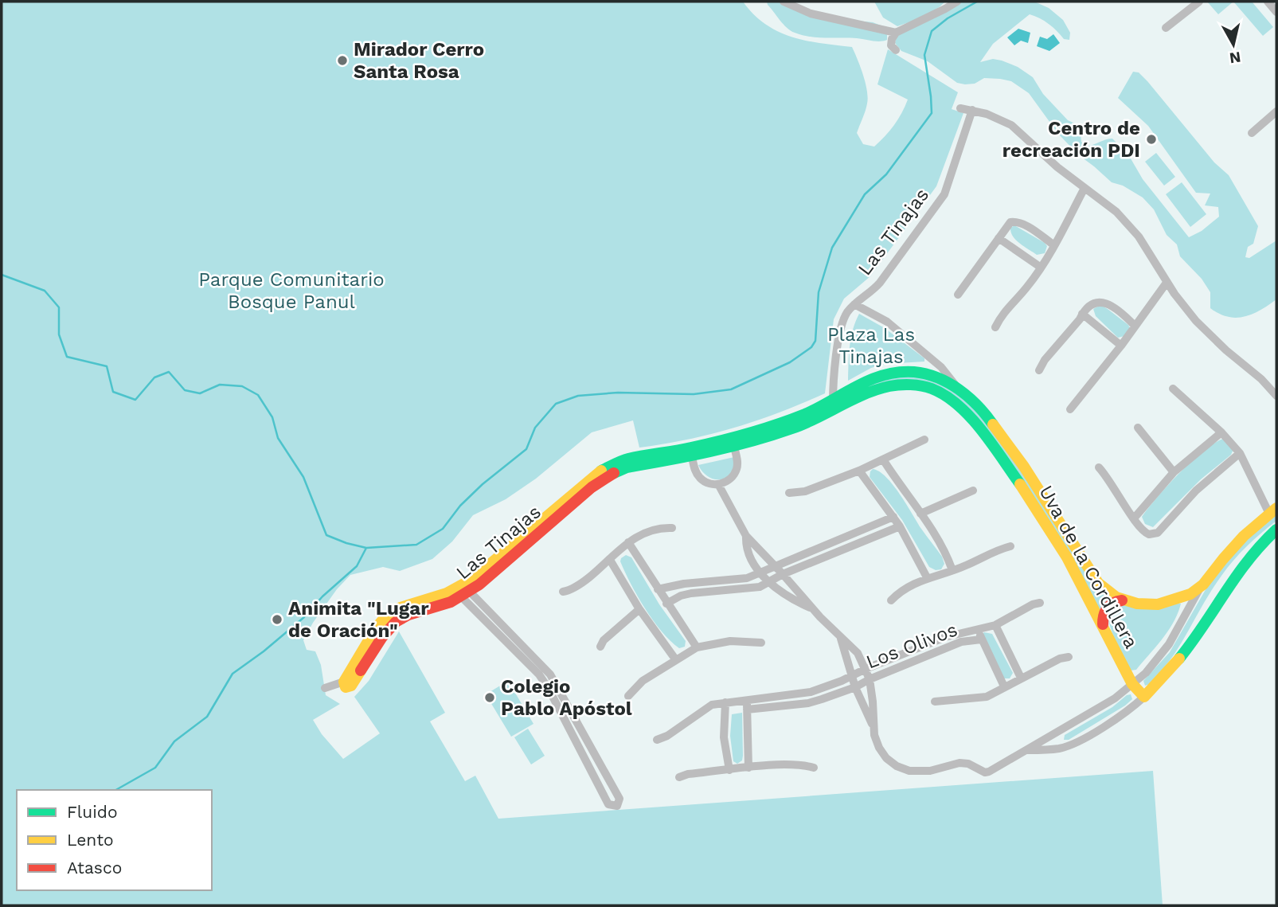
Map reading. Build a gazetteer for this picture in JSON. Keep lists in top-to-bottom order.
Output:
{
  "streets": {
    "street": ["Las Tinajas", "Uva de la Cordillera", "Los Olivos"]
  },
  "crossings": [
    ["Las Tinajas", "Uva de la Cordillera"]
  ],
  "parks": ["Parque Comunitario Bosque Panul", "Plaza Las Tinajas"],
  "places": [
    "Mirador Cerro Santa Rosa",
    "Centro de recreación PDI",
    "Animita \"Lugar de Oración\"",
    "Colegio Pablo Apóstol"
  ],
  "legend": ["Fluido", "Lento", "Atasco"],
  "north": "bottom"
}
